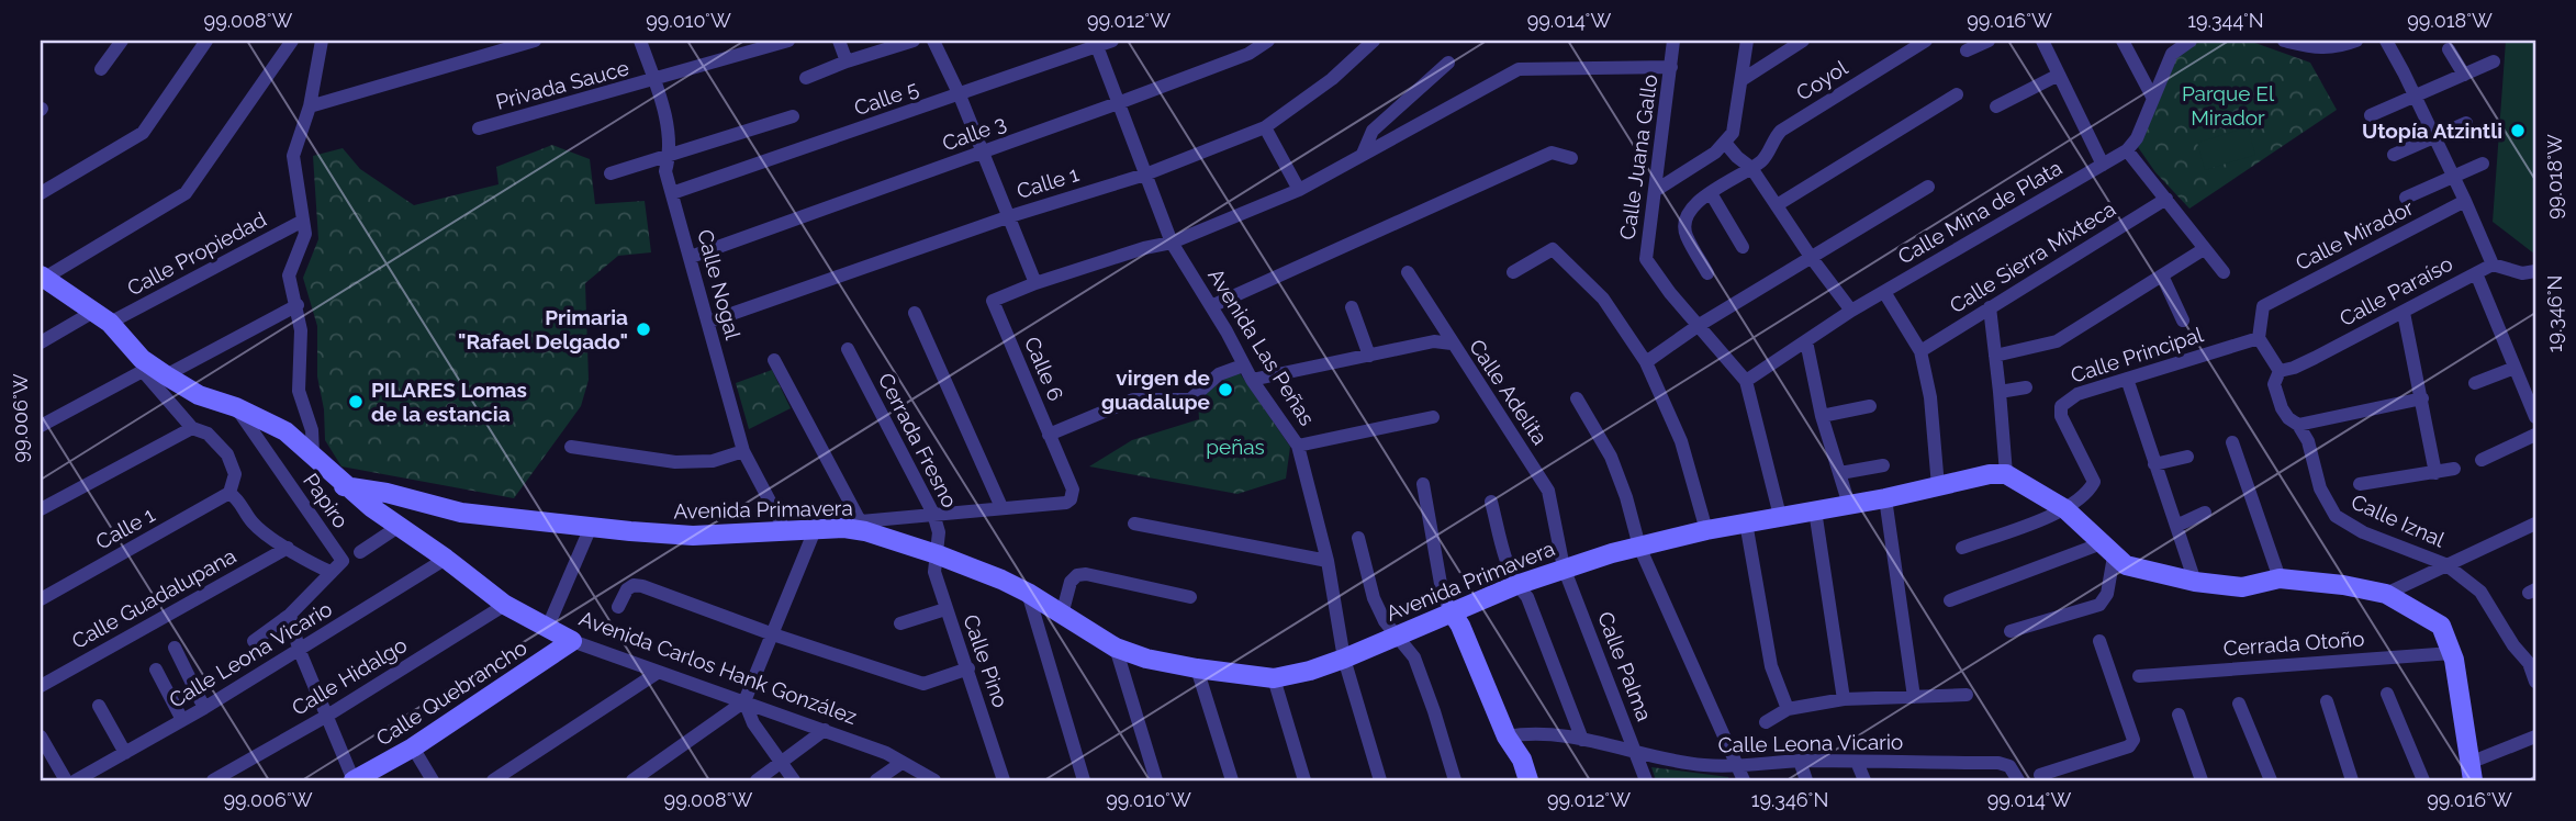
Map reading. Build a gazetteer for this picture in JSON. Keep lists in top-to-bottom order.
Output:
{
  "streets": {
    "street": [
      "Coyol",
      "Privada Sauce",
      "Calle 5",
      "Calle 3",
      "Calle Juana Gallo",
      "Calle 1",
      "Calle Mina de Plata",
      "Calle Mirador",
      "Calle Propiedad",
      "Calle Sierra Mixteca",
      "Calle Nogal",
      "Calle Paraíso",
      "Avenida Las Peñas",
      "Calle Principal",
      "Calle 6",
      "Calle Adelita",
      "Cerrada Fresno",
      "Papiro",
      "Avenida Primavera",
      "Calle Iznal",
      "Calle Guadalupana",
      "Cerrada Otoño",
      "Calle Leona Vicario",
      "Calle Pino",
      "Calle Palma",
      "Avenida Carlos Hank González",
      "Calle Hidalgo",
      "Calle Quebrancho"
    ]
  },
  "crossings": [
    ["Privada Sauce", "Calle Nogal"],
    ["Calle 5", "Calle Nogal"],
    ["Calle 3", "Calle Nogal"],
    ["Calle Juana Gallo", "Calle Mina de Plata"],
    ["Calle Juana Gallo", "Calle 6"],
    ["Calle Juana Gallo", "Avenida Primavera"],
    ["Calle 1", "Calle Nogal"],
    ["Calle Mirador", "Calle Principal"],
    ["Calle Mirador", "Calle Iznal"],
    ["Calle Propiedad", "Avenida Carlos Hank González"],
    ["Calle Nogal", "Avenida Primavera"],
    ["Calle Paraíso", "Calle Iznal"],
    ["Avenida Las Peñas", "Calle 6"],
    ["Avenida Las Peñas", "Calle Adelita"],
    ["Avenida Las Peñas", "Avenida Primavera"],
    ["Calle Principal", "Calle Iznal"],
    ["Calle 6", "Cerrada Fresno"],
    ["Calle 6", "Avenida Primavera"],
    ["Calle Adelita", "Avenida Primavera"],
    ["Calle Adelita", "Calle Palma"],
    ["Cerrada Fresno", "Avenida Primavera"],
    ["Cerrada Fresno", "Calle Pino"],
    ["Papiro", "Avenida Carlos Hank González"],
    ["Avenida Primavera", "Calle Pino"],
    ["Avenida Primavera", "Calle Palma"],
    ["Avenida Primavera", "Avenida Carlos Hank González"],
    ["Calle Leona Vicario", "Calle Palma"],
    ["Calle Leona Vicario", "Avenida Carlos Hank González"],
    ["Avenida Carlos Hank González", "Calle Hidalgo"],
    ["Avenida Carlos Hank González", "Calle Quebrancho"]
  ],
  "parks": ["Parque El Mirador", "peñas"],
  "places": [
    "Utopía Atzintli",
    "Primaria \"Rafael Delgado\"",
    "virgen de guadalupe",
    "PILARES Lomas de la estancia"
  ],
  "coordinates": [
    "99.008°W",
    "99.010°W",
    "99.012°W",
    "99.014°W",
    "99.016°W",
    "19.344°N",
    "99.018°W",
    "19.346°N",
    "99.006°W"
  ]
}
